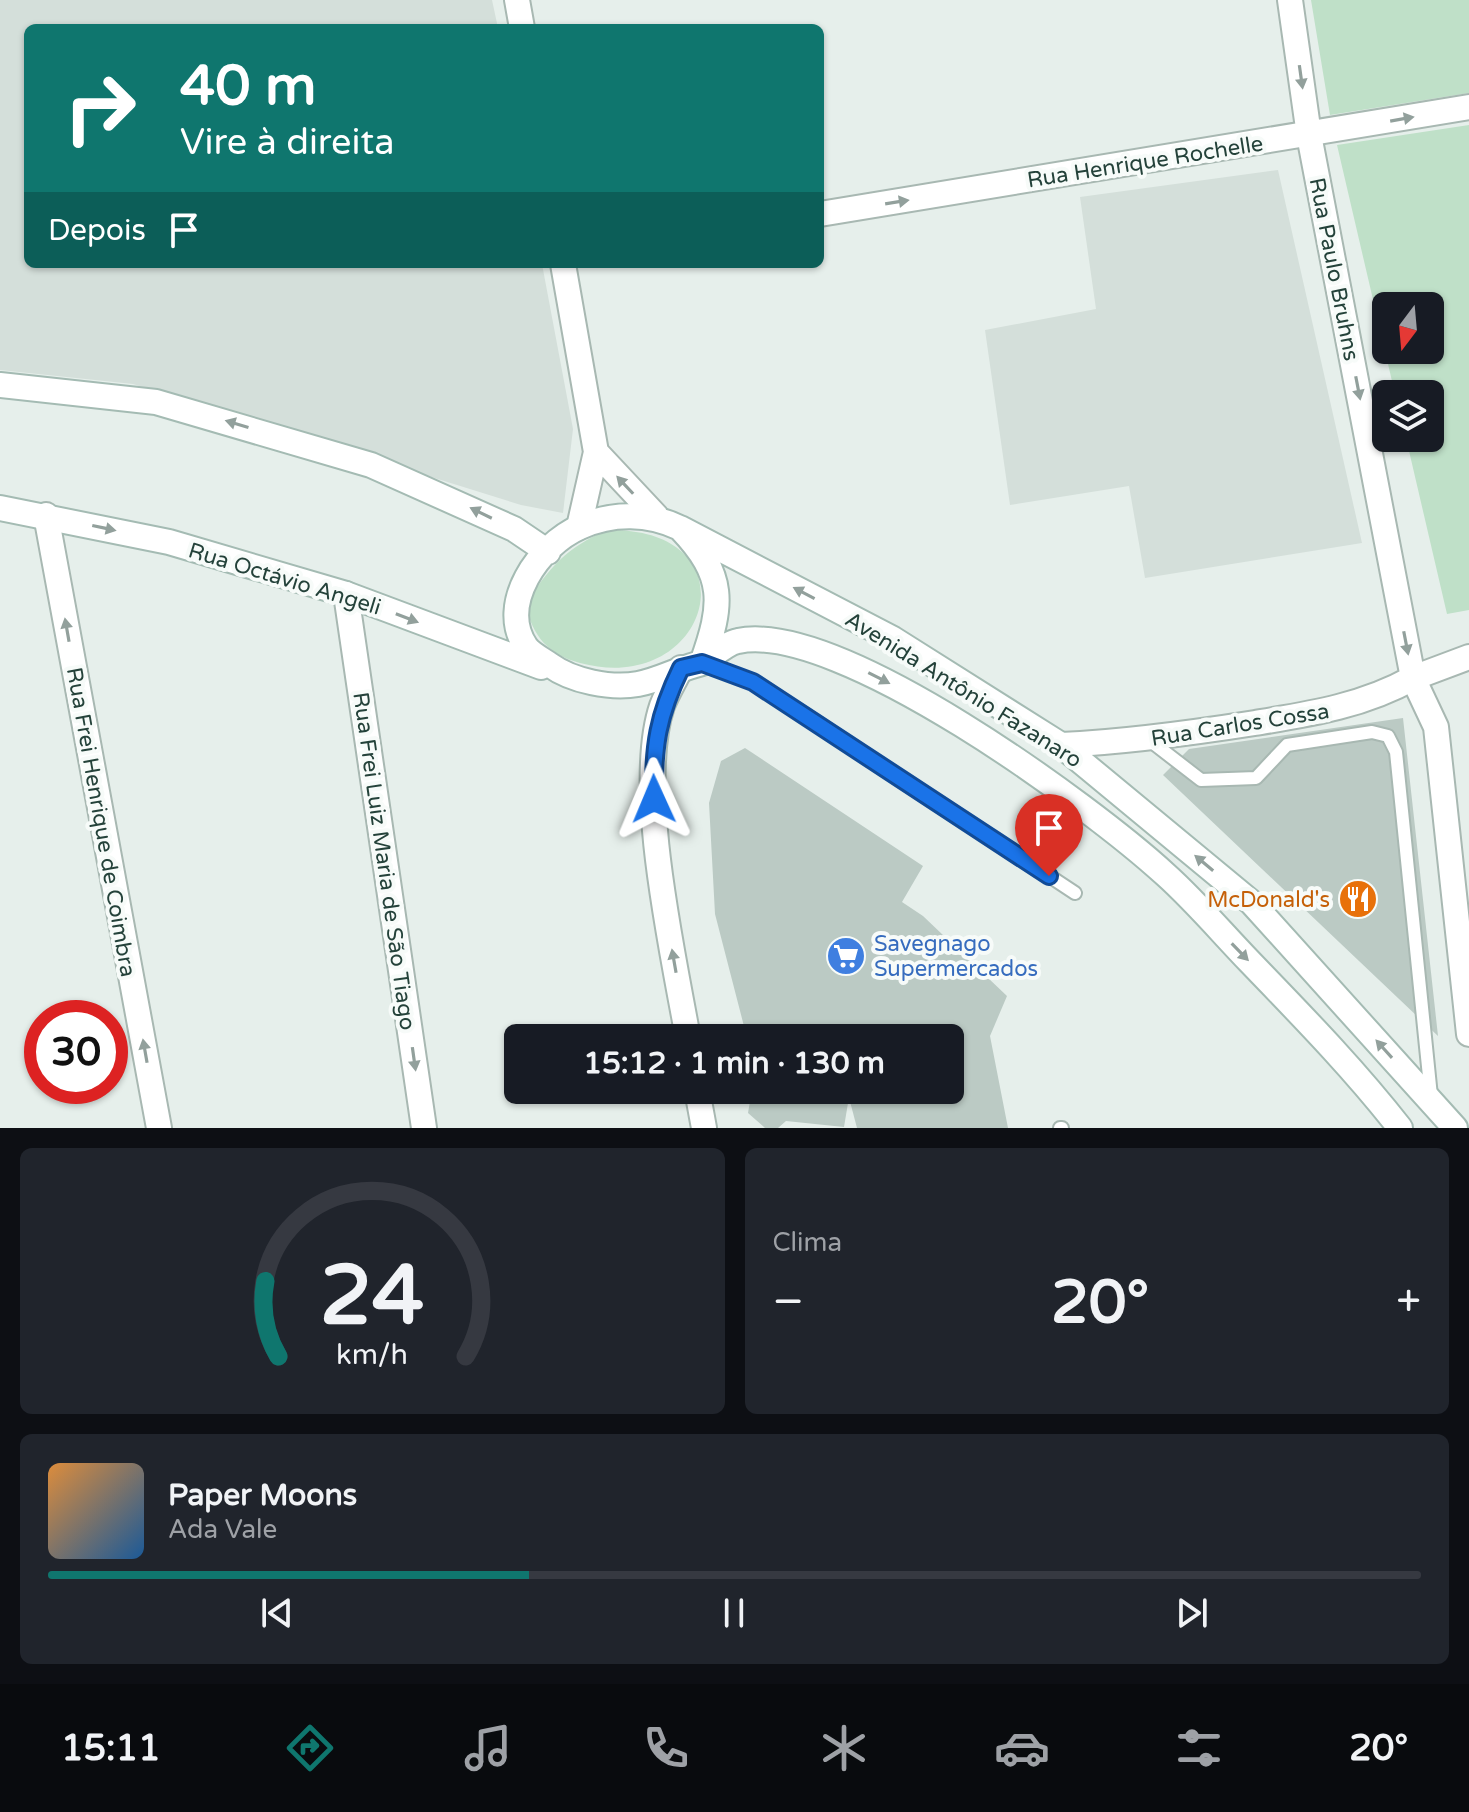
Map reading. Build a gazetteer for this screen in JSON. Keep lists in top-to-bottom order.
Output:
{
  "streets": {
    "street": [
      "Rua Henrique Rochelle",
      "Rua Paulo Bruhns",
      "Rua Octávio Angeli",
      "Avenida Antônio Fazanaro",
      "Rua Carlos Cossa",
      "Rua Frei Henrique de Coimbra",
      "Rua Frei Luiz Maria de São Tiago"
    ]
  },
  "crossings": [
    ["Rua Henrique Rochelle", "Rua Paulo Bruhns"],
    ["Rua Paulo Bruhns", "Rua Carlos Cossa"],
    ["Rua Octávio Angeli", "Avenida Antônio Fazanaro"],
    ["Rua Octávio Angeli", "Rua Frei Henrique de Coimbra"],
    ["Rua Octávio Angeli", "Rua Frei Luiz Maria de São Tiago"],
    ["Avenida Antônio Fazanaro", "Rua Carlos Cossa"]
  ],
  "one_way": [
    "Rua Henrique Rochelle",
    "Rua Paulo Bruhns",
    "Rua Frei Henrique de Coimbra",
    "Rua Frei Luiz Maria de São Tiago"
  ],
  "places": {
    "restaurant": ["McDonald's"],
    "supermarket": ["Savegnago Supermercados"]
  },
  "north": "bottom",
  "page": {
    "turn": ["40 m", "Vire à direita"],
    "then": "Depois",
    "limit": "30",
    "trip": "15:12 · 1 min · 130 m",
    "tile": "Clima",
    "heat": ["−", "20°", "+"],
    "song": ["Paper Moons", "Ada Vale"],
    "tabs": ["15:11", "20°"],
    "gauge": ["24", "km/h"]
  }
}
